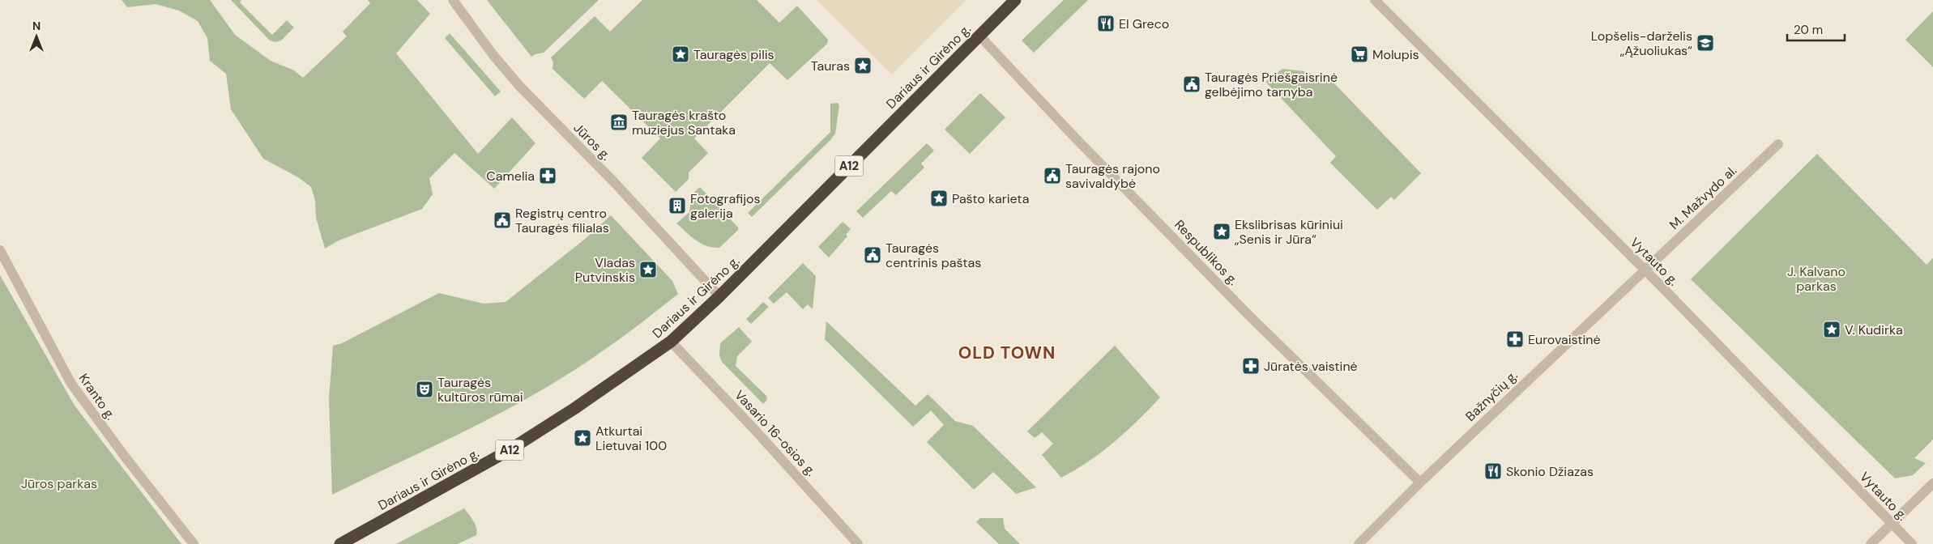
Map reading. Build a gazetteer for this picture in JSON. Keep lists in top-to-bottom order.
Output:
{
  "streets": {
    "highway": ["Dariaus ir Girėno g.", "A12"],
    "street": [
      "Jūros g.",
      "M. Mažvydo al.",
      "Respublikos g.",
      "Vytauto g.",
      "Bažnyčių g.",
      "Kranto g.",
      "Vasario 16-osios g."
    ]
  },
  "crossings": [
    ["Dariaus ir Girėno g.", "Jūros g."],
    ["Dariaus ir Girėno g.", "Respublikos g."],
    ["Dariaus ir Girėno g.", "Vasario 16-osios g."],
    ["M. Mažvydo al.", "Vytauto g."],
    ["M. Mažvydo al.", "Bažnyčių g."],
    ["Respublikos g.", "Bažnyčių g."],
    ["Vytauto g.", "Bažnyčių g."]
  ],
  "districts": ["OLD TOWN"],
  "parks": ["J. Kalvano parkas", "Jūros parkas"],
  "places": {
    "restaurant": ["El Greco", "Skonio Džiazas"],
    "school or university": ["Lopšelis-darželis „Ąžuoliukas“"],
    "place": [
      "Tauragės pilis",
      "Tauras",
      "Pašto karieta",
      "Ekslibrisas kūriniui „Senis ir Jūra“",
      "Vladas Putvinskis",
      "V. Kudirka",
      "Atkurtai Lietuvai 100"
    ],
    "supermarket": ["Molupis"],
    "public building": [
      "Tauragės Priešgaisrinė gelbėjimo tarnyba",
      "Tauragės rajono savivaldybė",
      "Registrų centro Tauragės filialas",
      "Tauragės centrinis paštas"
    ],
    "museum": ["Tauragės krašto muziejus Santaka"],
    "pharmacy": ["Camelia", "Eurovaistinė", "Jūratės vaistinė"],
    "building": ["Fotografijos galerija"],
    "theatre": ["Tauragės kultūros rūmai"]
  },
  "scale_bar": "20 m",
  "north": "top"
}
